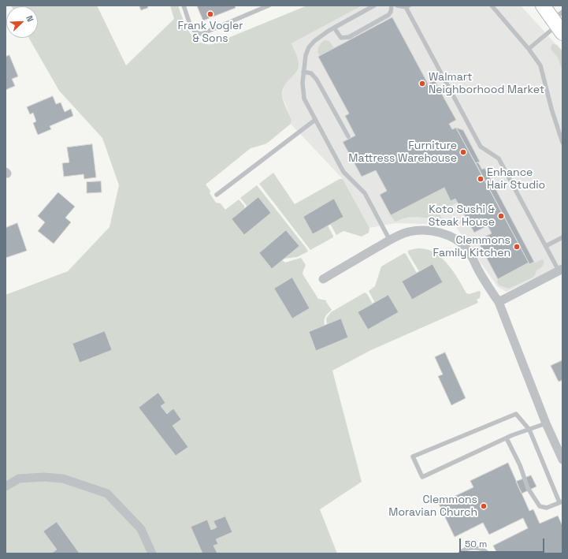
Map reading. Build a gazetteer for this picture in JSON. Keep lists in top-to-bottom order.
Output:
{
  "places": [
    "Frank Vogler & Sons",
    "Walmart Neighborhood Market",
    "Furniture Mattress Warehouse",
    "Enhance Hair Studio",
    "Koto Sushi & Steak House",
    "Clemmons Family Kitchen",
    "Clemmons Moravian Church"
  ],
  "scale_bar": "50 m",
  "north": "top right"
}
